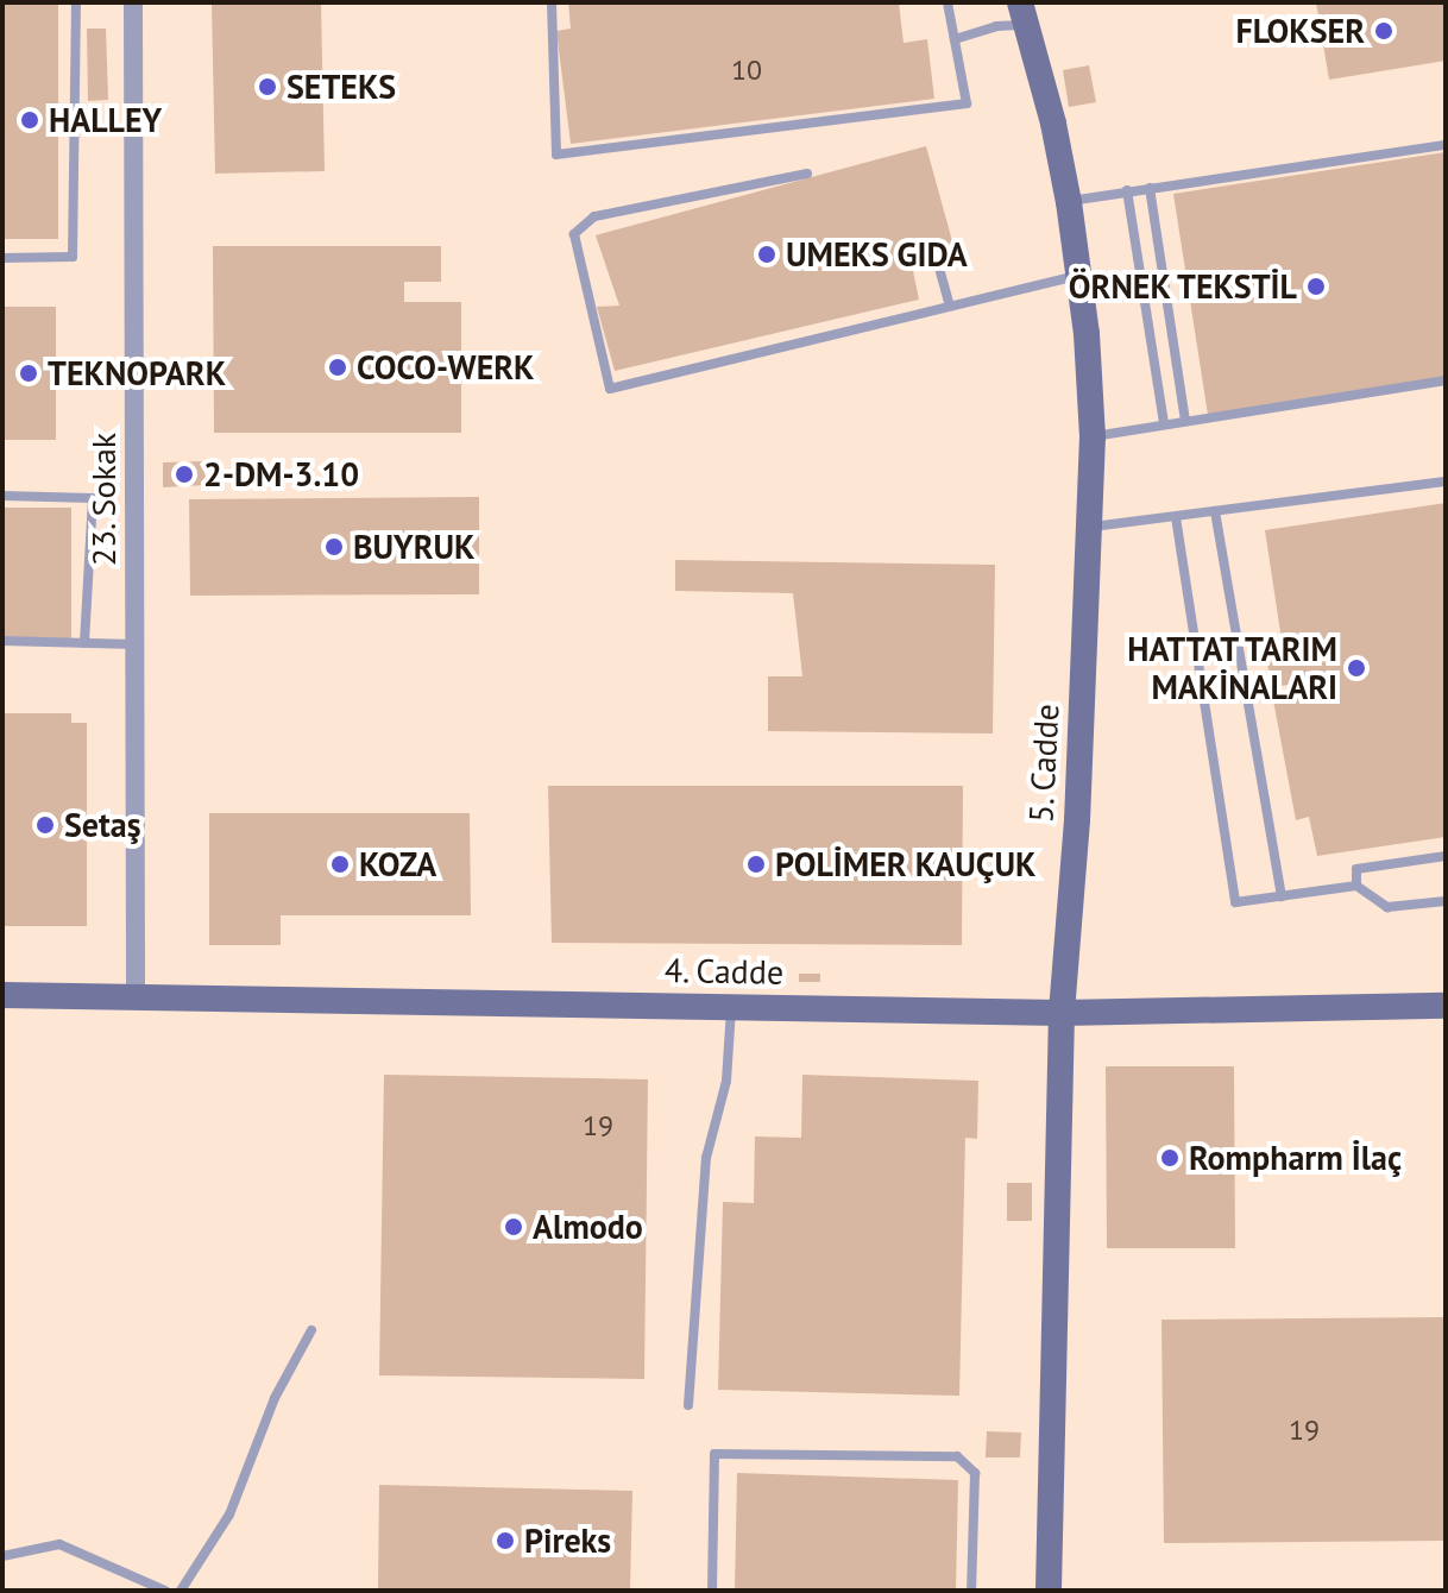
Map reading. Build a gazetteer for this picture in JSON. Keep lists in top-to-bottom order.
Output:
{
  "streets": {
    "street": ["23. Sokak", "5. Cadde", "4. Cadde"]
  },
  "crossings": [
    ["23. Sokak", "4. Cadde"],
    ["5. Cadde", "4. Cadde"]
  ],
  "places": [
    "FLOKSER",
    "SETEKS",
    "HALLEY",
    "UMEKS GIDA",
    "ÖRNEK TEKSTİL",
    "COCO-WERK",
    "TEKNOPARK",
    "2-DM-3.10",
    "BUYRUK",
    "HATTAT TARIM MAKİNALARI",
    "Setaş",
    "KOZA",
    "POLİMER KAUÇUK",
    "Rompharm İlaç",
    "Almodo",
    "Pireks"
  ],
  "house_numbers": ["10", "19", "19"]
}
